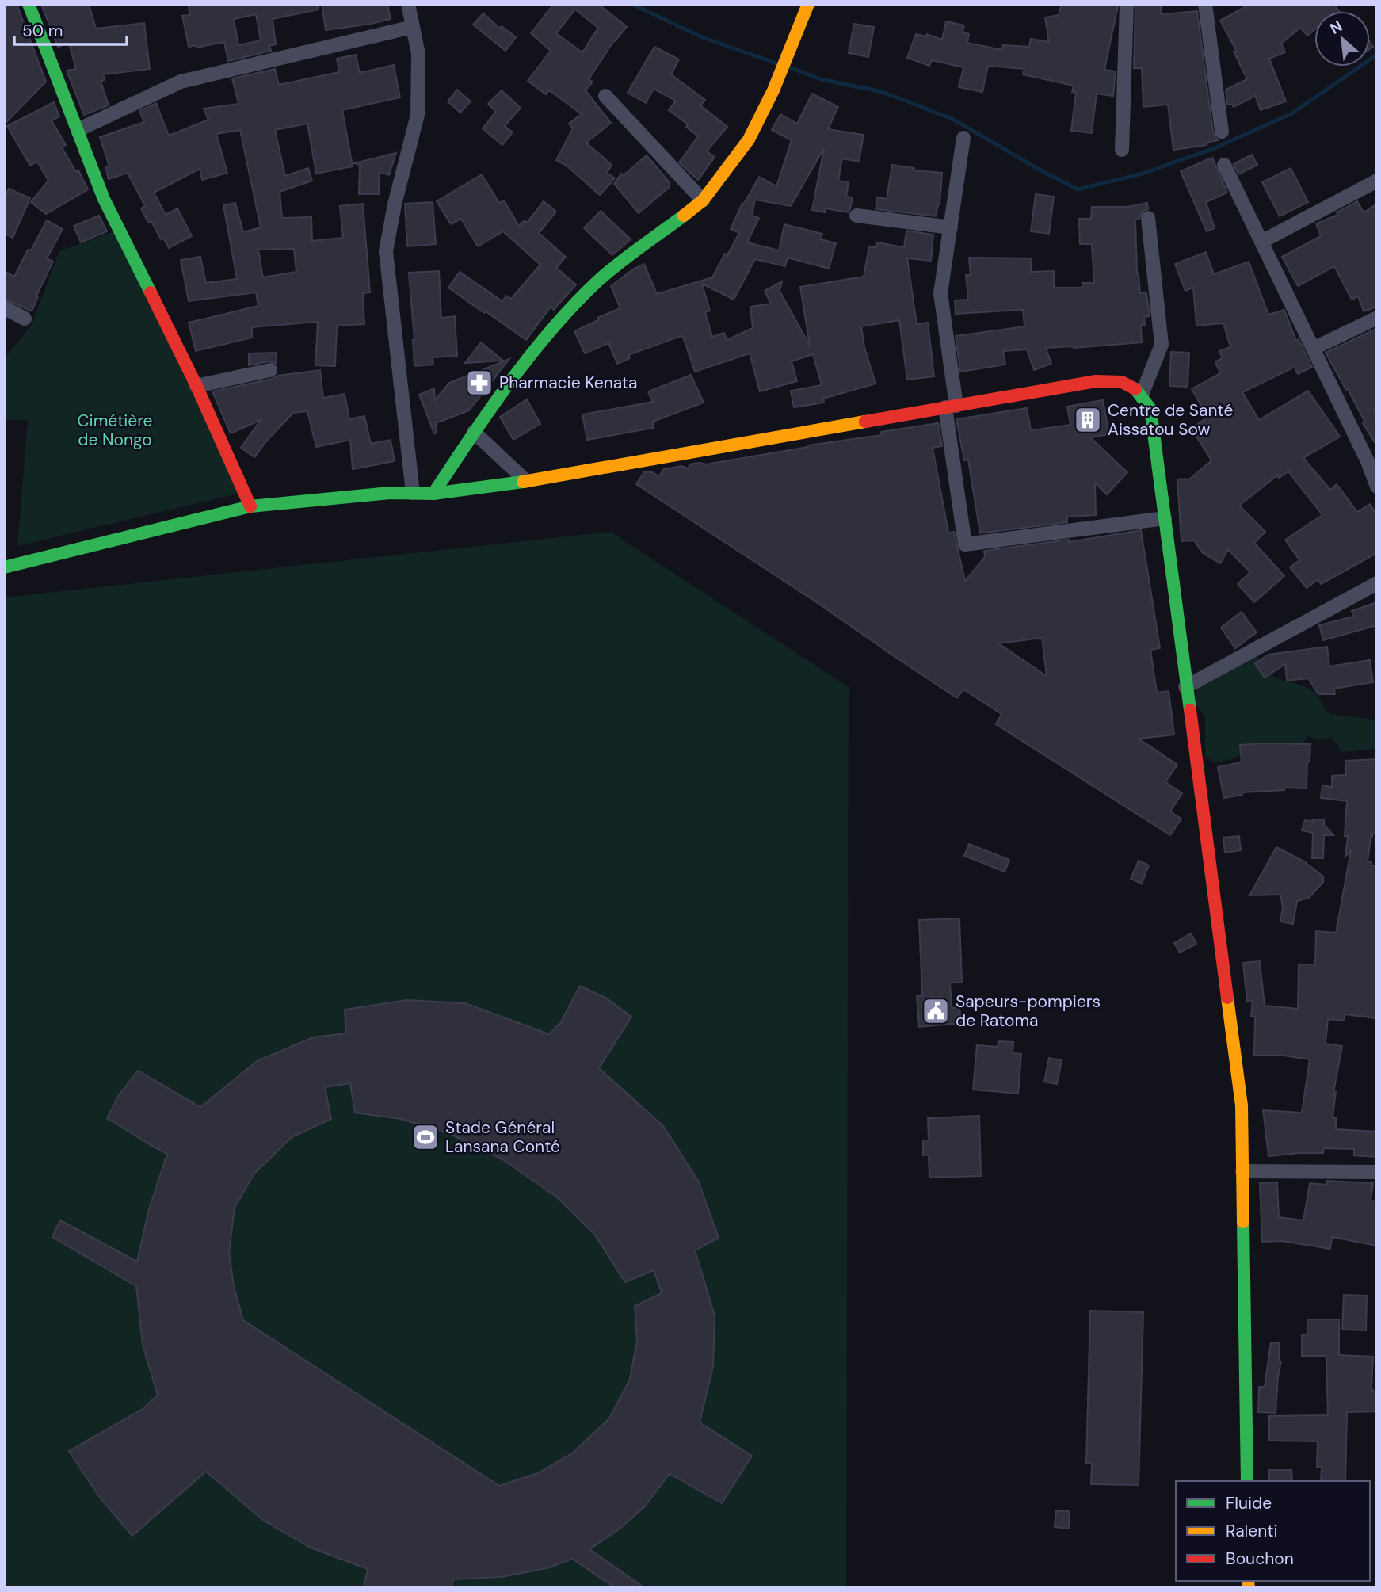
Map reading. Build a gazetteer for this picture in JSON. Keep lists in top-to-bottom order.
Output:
{
  "parks": ["Cimétière de Nongo"],
  "places": {
    "pharmacy": ["Pharmacie Kenata"],
    "building": ["Centre de Santé Aissatou Sow"],
    "public building": ["Sapeurs-pompiers de Ratoma"],
    "sports": ["Stade Général Lansana Conté"]
  },
  "legend": ["Fluide", "Ralenti", "Bouchon"],
  "scale_bar": "50 m",
  "north": "top left"
}
